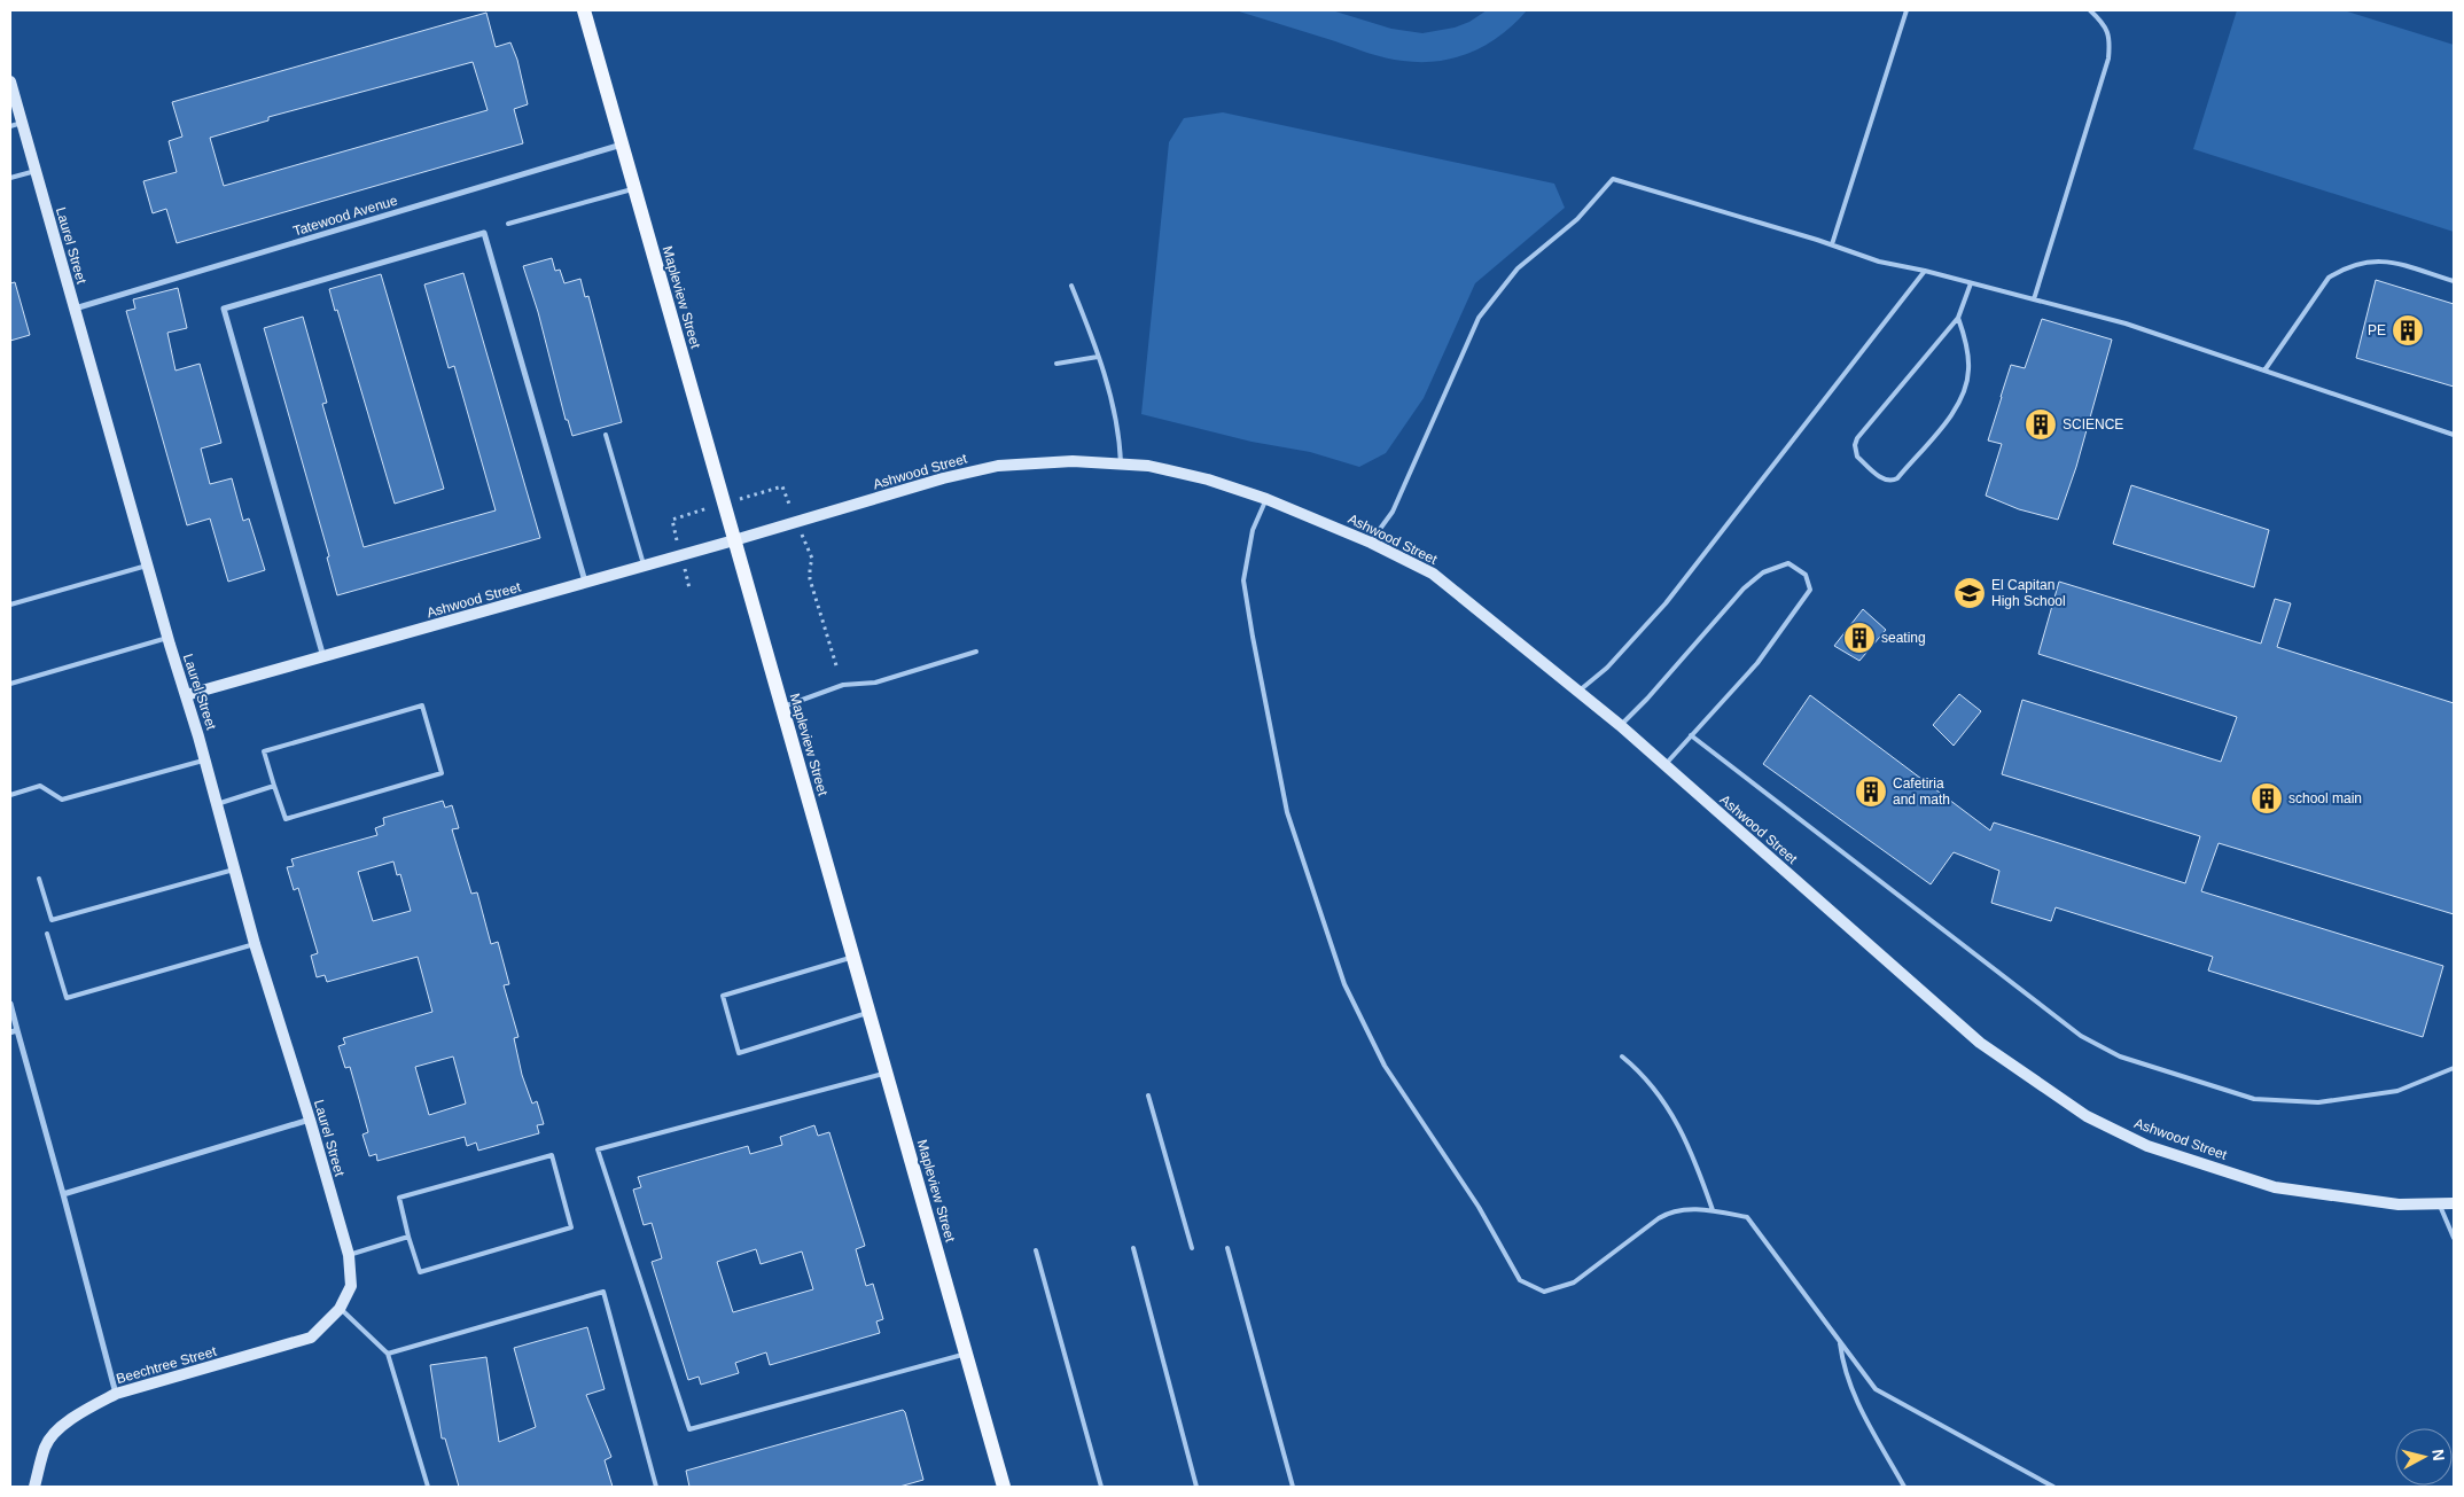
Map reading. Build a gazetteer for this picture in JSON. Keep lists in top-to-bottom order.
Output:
{
  "streets": {
    "main road": ["Mapleview Street"],
    "street": [
      "Tatewood Avenue",
      "Laurel Street",
      "Ashwood Street",
      "Beechtree Street"
    ]
  },
  "crossings": [
    ["Tatewood Avenue", "Laurel Street"],
    ["Tatewood Avenue", "Mapleview Street"],
    ["Laurel Street", "Ashwood Street"],
    ["Laurel Street", "Beechtree Street"],
    ["Mapleview Street", "Ashwood Street"]
  ],
  "places": {
    "building": [
      "PE",
      "SCIENCE",
      "seating",
      "Cafetiria and math",
      "school main"
    ],
    "school or university": ["El Capitan High School"]
  },
  "north": "right"
}
